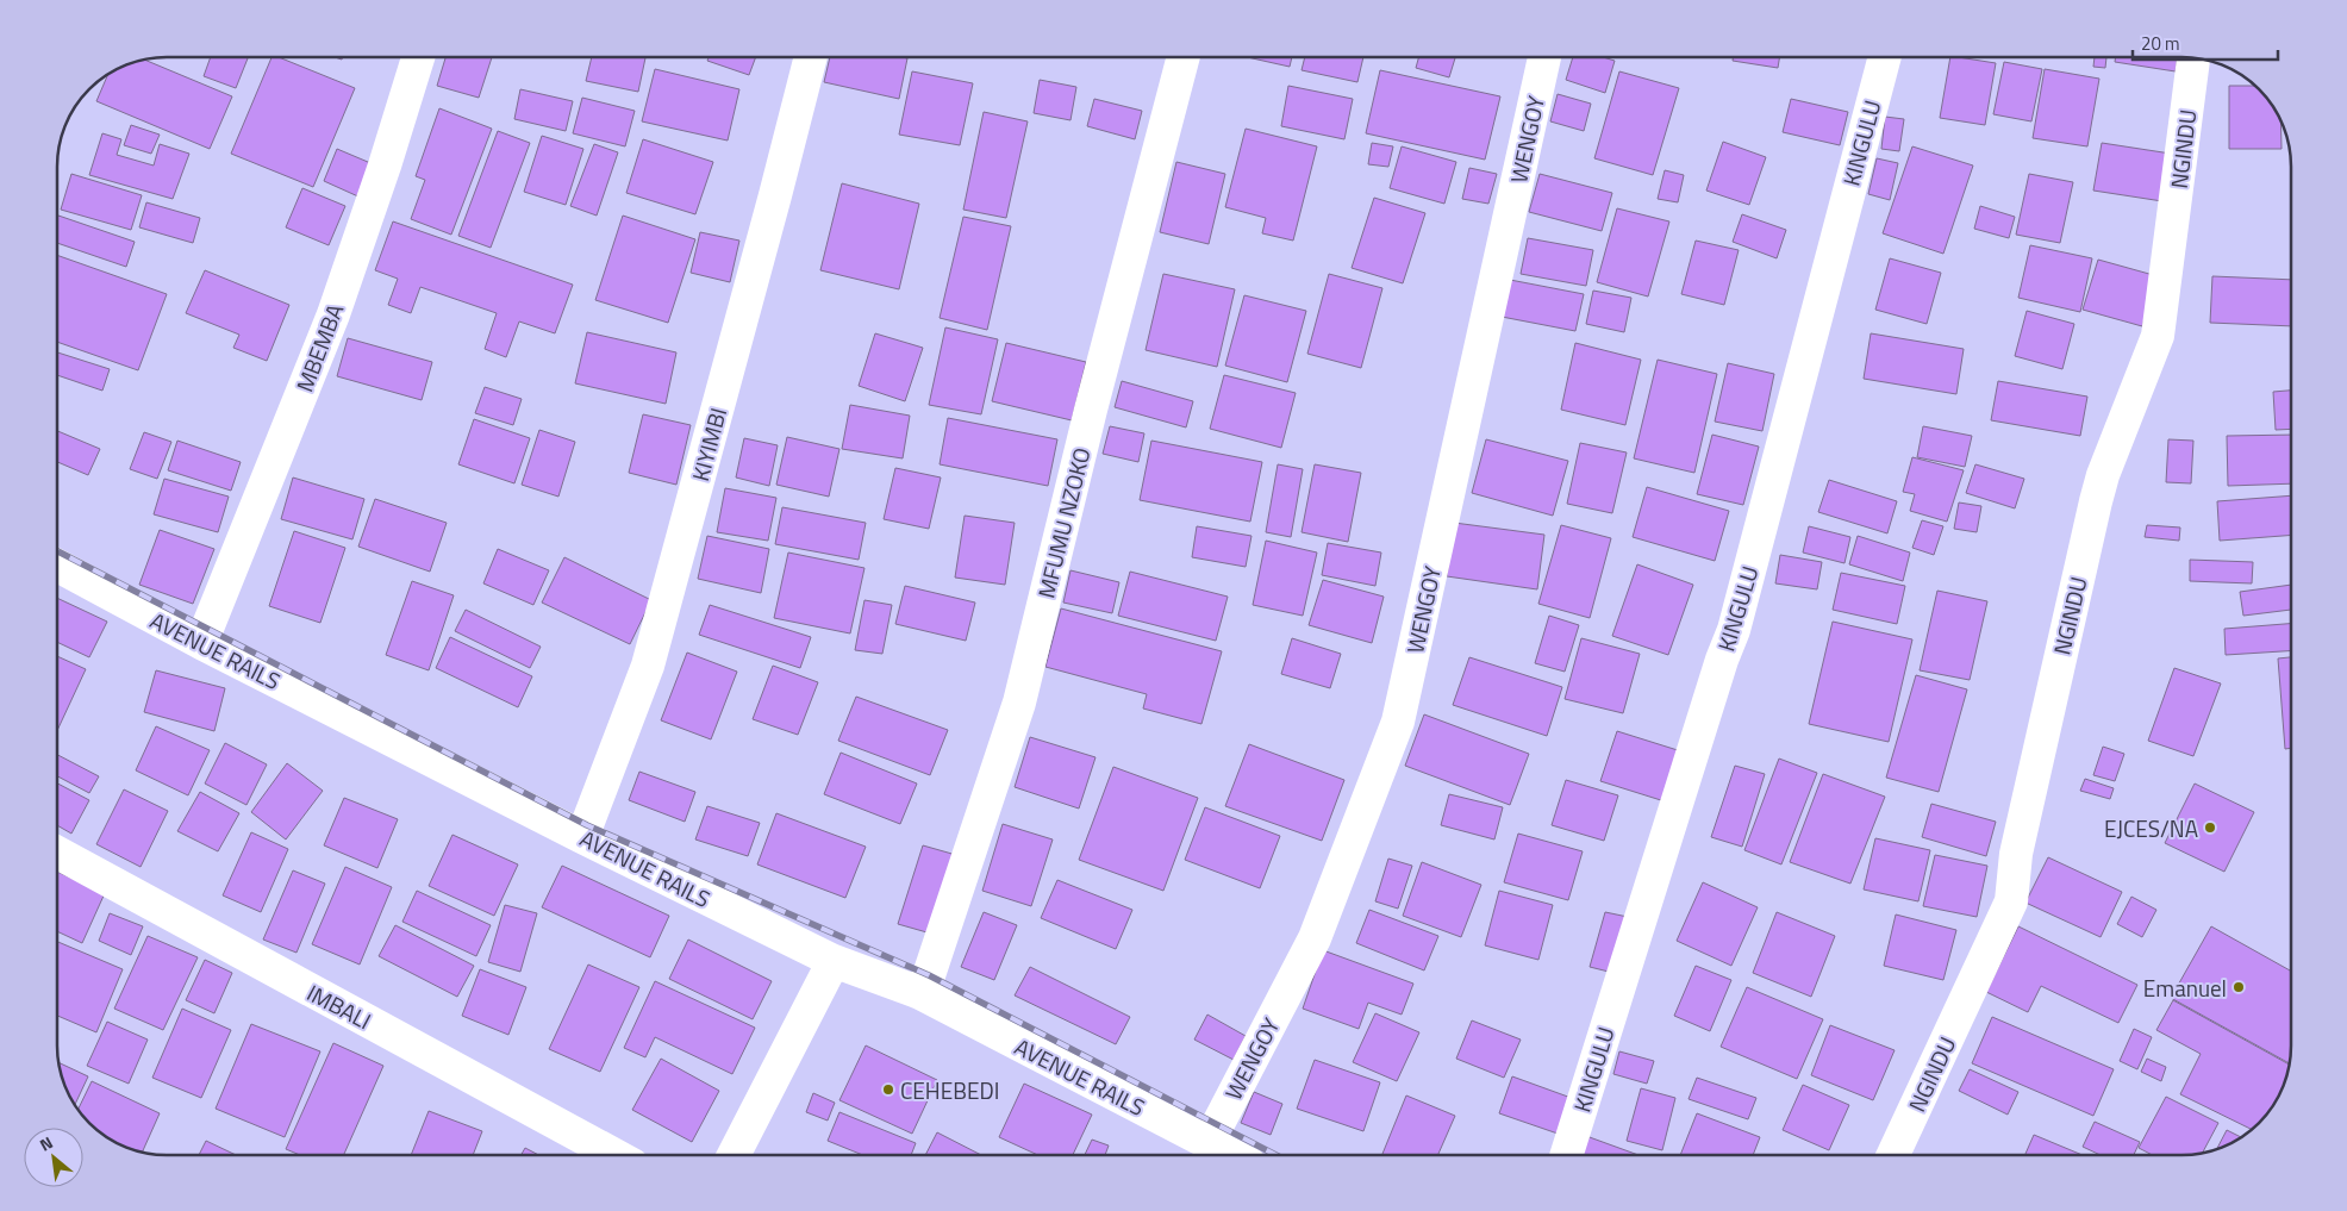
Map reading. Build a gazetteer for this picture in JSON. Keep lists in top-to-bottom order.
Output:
{
  "streets": {
    "street": [
      "WENGOY",
      "KINGULU",
      "NGINDU",
      "MBEMBA",
      "KIYIMBI",
      "MFUMU NZOKO",
      "AVENUE RAILS",
      "IMBALI"
    ]
  },
  "crossings": [
    ["WENGOY", "AVENUE RAILS"],
    ["MBEMBA", "AVENUE RAILS"],
    ["KIYIMBI", "AVENUE RAILS"],
    ["MFUMU NZOKO", "AVENUE RAILS"]
  ],
  "places": ["EJCES/NA", "Emanuel", "CEHEBEDI"],
  "scale_bar": "20 m",
  "north": "top left"
}
